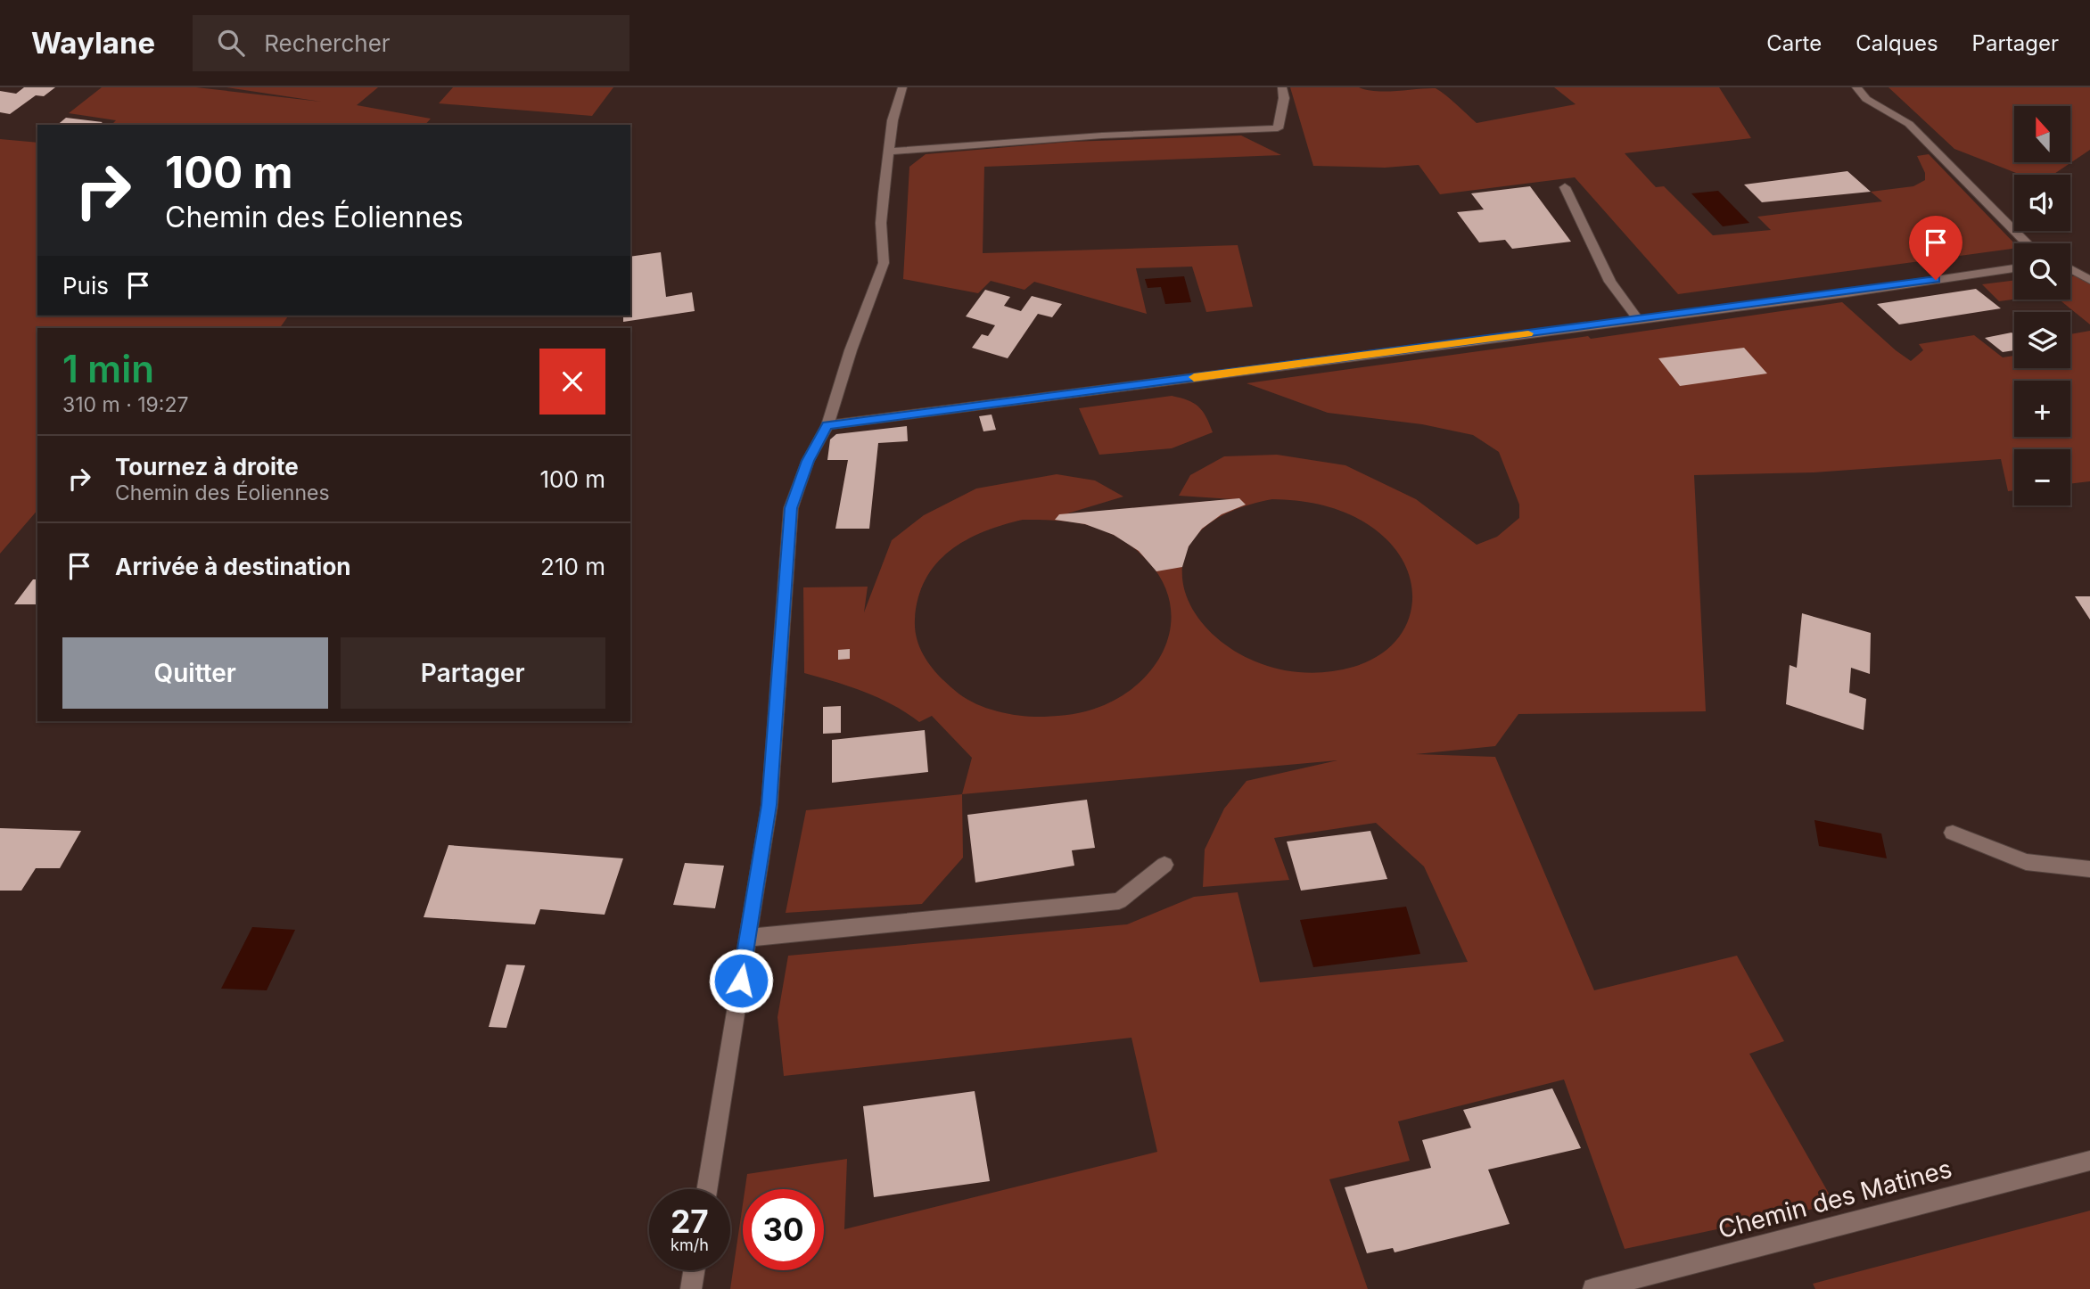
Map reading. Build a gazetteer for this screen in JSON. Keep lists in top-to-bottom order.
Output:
{
  "streets": {
    "street": ["Chemin des Matines"]
  },
  "north": "top",
  "page": {
    "header": "Waylane",
    "search": "Rechercher",
    "nav": ["Carte", "Calques", "Partager"],
    "map_buttons": ["+", "−"],
    "turn": ["100 m", "Chemin des Éoliennes"],
    "then": "Puis",
    "heading": ["1 min", "310 m · 19:27"],
    "list": [
      {
        "name": "Tournez à droite",
        "note": "Chemin des Éoliennes",
        "value": "100 m"
      },
      {
        "name": "Arrivée à destination",
        "value": "210 m"
      }
    ],
    "buttons": ["Quitter", "Partager"],
    "speed": "27 km/h",
    "limit": "30"
  }
}
